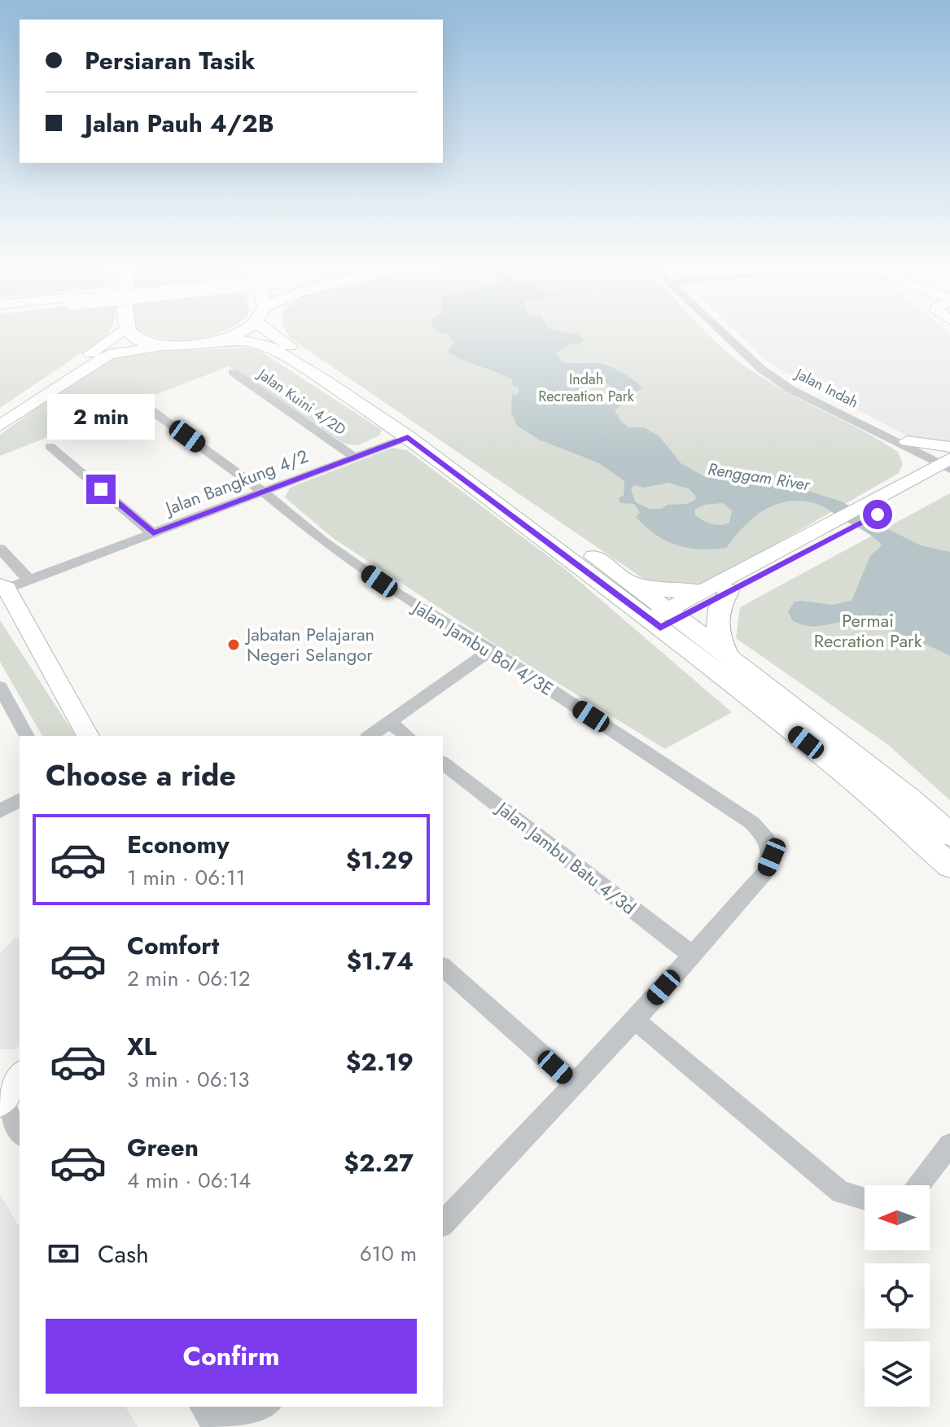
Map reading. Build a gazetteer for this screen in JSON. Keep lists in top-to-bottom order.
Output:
{
  "streets": {
    "street": [
      "Jalan Indah",
      "Jalan Kuini 4/2D",
      "Jalan Bangkung 4/2",
      "Jalan Jambu Bol 4/3E",
      "Jalan Jambu Batu 4/3d"
    ]
  },
  "crossings": [
    ["Jalan Kuini 4/2D", "Jalan Bangkung 4/2"],
    ["Jalan Bangkung 4/2", "Jalan Jambu Bol 4/3E"],
    ["Jalan Jambu Bol 4/3E", "Jalan Jambu Batu 4/3d"]
  ],
  "water": ["Renggam River"],
  "parks": ["Indah Recreation Park", "Permai Recration Park"],
  "places": ["Jabatan Pelajaran Negeri Selangor"],
  "north": "left",
  "page": {
    "banner": ["Persiaran Tasik", "Jalan Pauh 4/2B"],
    "bubble": "2 min",
    "heading": "Choose a ride",
    "list": [
      {
        "name": "Economy",
        "note": "1 min · 06:11",
        "value": "$1.29"
      },
      {
        "name": "Comfort",
        "note": "2 min · 06:12",
        "value": "$1.74"
      },
      {
        "name": "XL",
        "note": "3 min · 06:13",
        "value": "$2.19"
      },
      {
        "name": "Green",
        "note": "4 min · 06:14",
        "value": "$2.27"
      }
    ],
    "pay": ["Cash", "610 m"],
    "buttons": "Confirm"
  }
}
